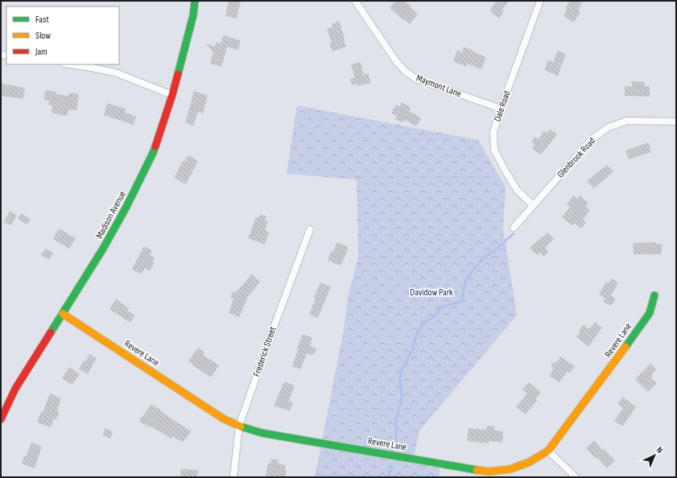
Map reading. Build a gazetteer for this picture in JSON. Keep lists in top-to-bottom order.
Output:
{
  "streets": {
    "street": [
      "Maymont Lane",
      "Dale Road",
      "Glenbrook Road",
      "Madison Avenue",
      "Revere Lane",
      "Frederick Street"
    ]
  },
  "crossings": [
    ["Maymont Lane", "Dale Road"],
    ["Dale Road", "Glenbrook Road"],
    ["Madison Avenue", "Revere Lane"],
    ["Revere Lane", "Frederick Street"]
  ],
  "parks": ["Davidow Park"],
  "legend": ["Fast", "Slow", "Jam"],
  "north": "top right"
}
